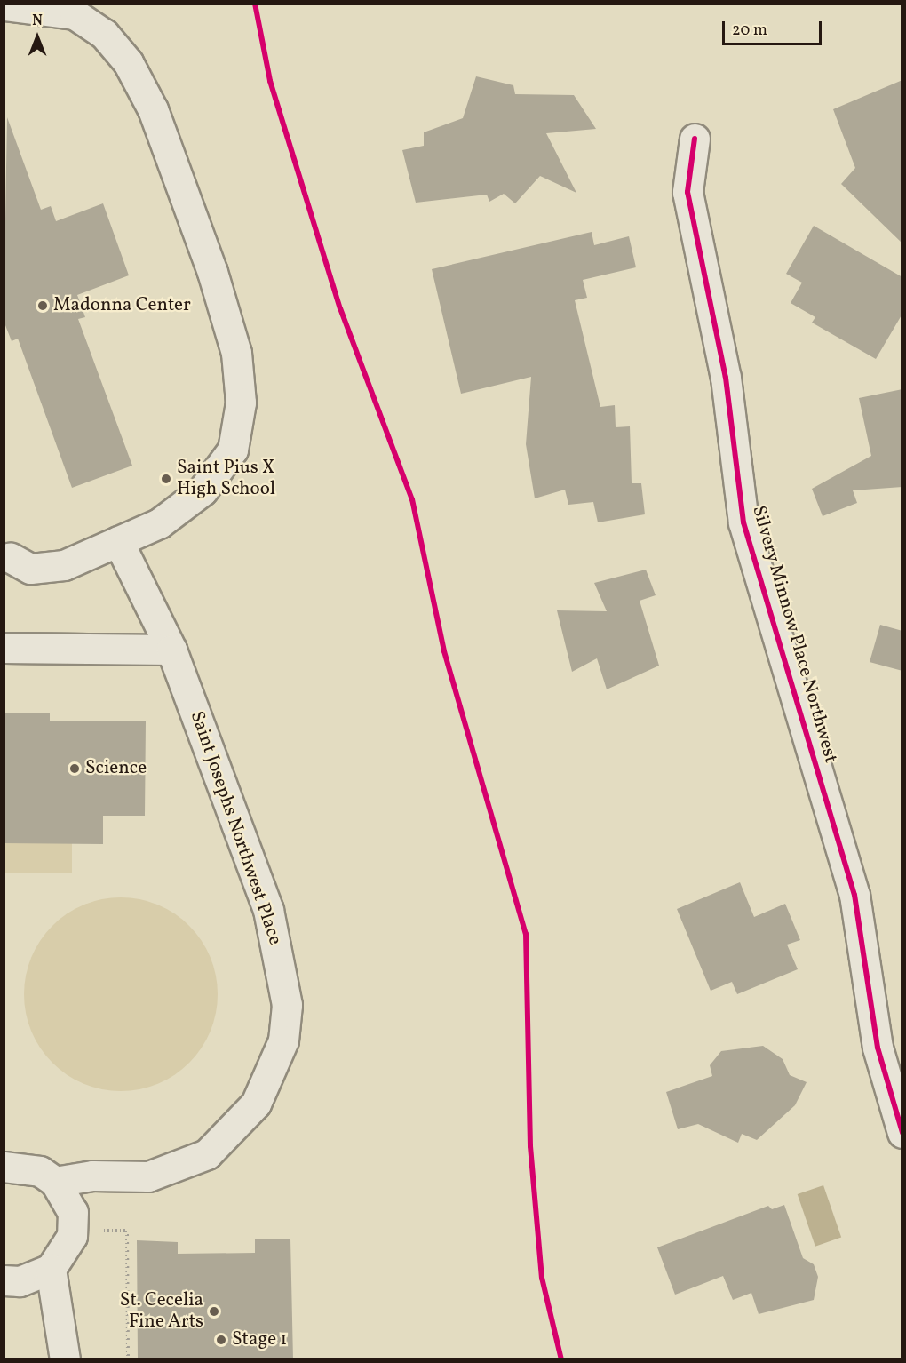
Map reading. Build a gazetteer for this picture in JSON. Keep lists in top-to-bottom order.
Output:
{
  "streets": {
    "street": ["Silvery Minnow Place Northwest", "Saint Josephs Northwest Place"]
  },
  "places": [
    "Madonna Center",
    "Saint Pius X High School",
    "Science",
    "St. Cecelia Fine Arts",
    "Stage 1"
  ],
  "scale_bar": "20 m",
  "north": "top"
}
